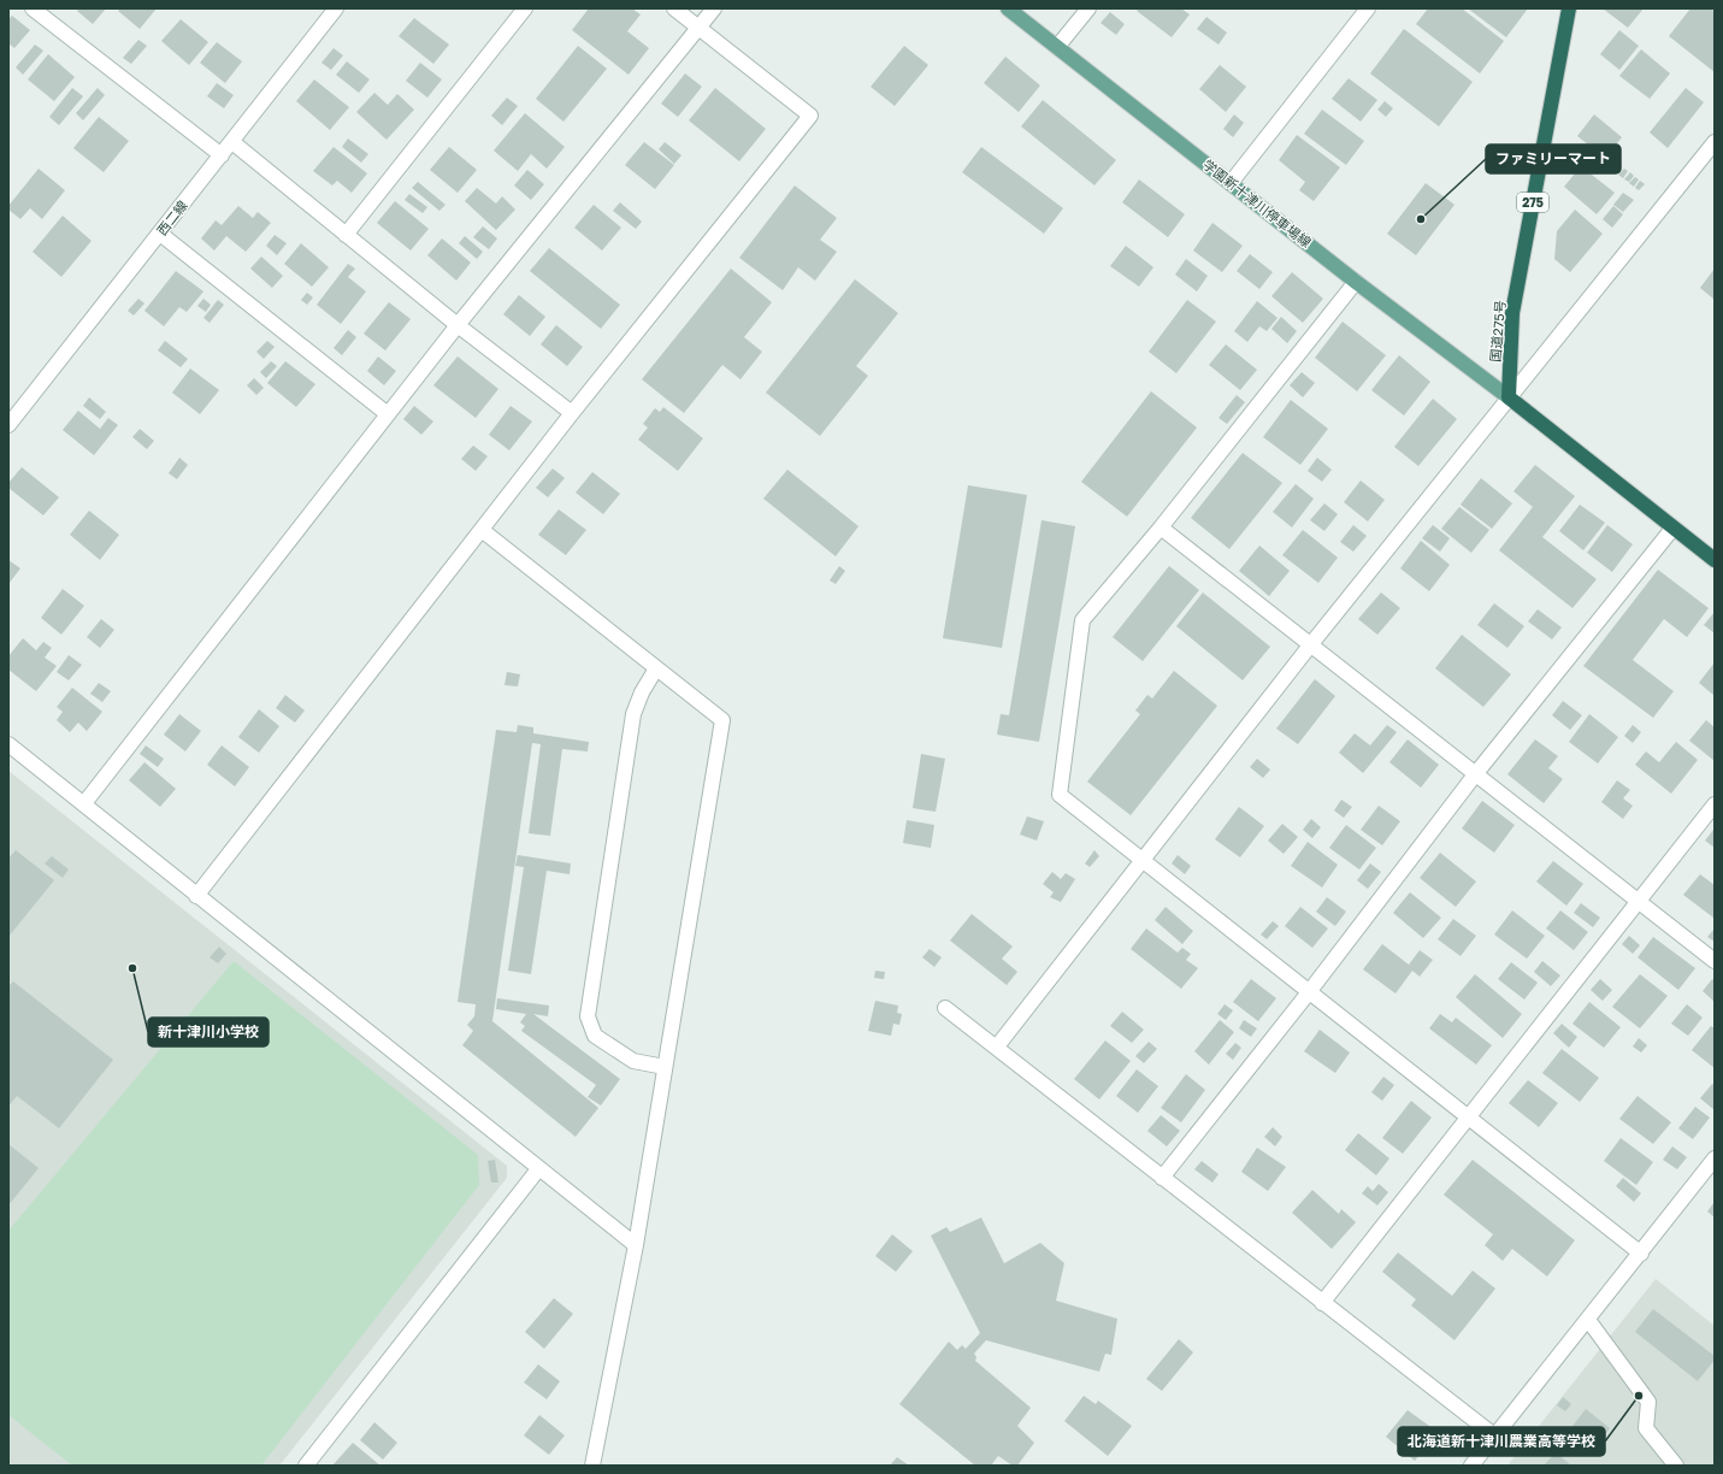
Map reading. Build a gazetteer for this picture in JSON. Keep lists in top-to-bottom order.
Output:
{
  "streets": {
    "highway": ["275", "国道275号"],
    "main road": ["学園新十津川停車場線"],
    "street": ["西二線"]
  },
  "crossings": [
    ["学園新十津川停車場線", "国道275号"]
  ],
  "places": ["ファミリーマート", "新十津川小学校", "北海道新十津川農業高等学校"]
}
